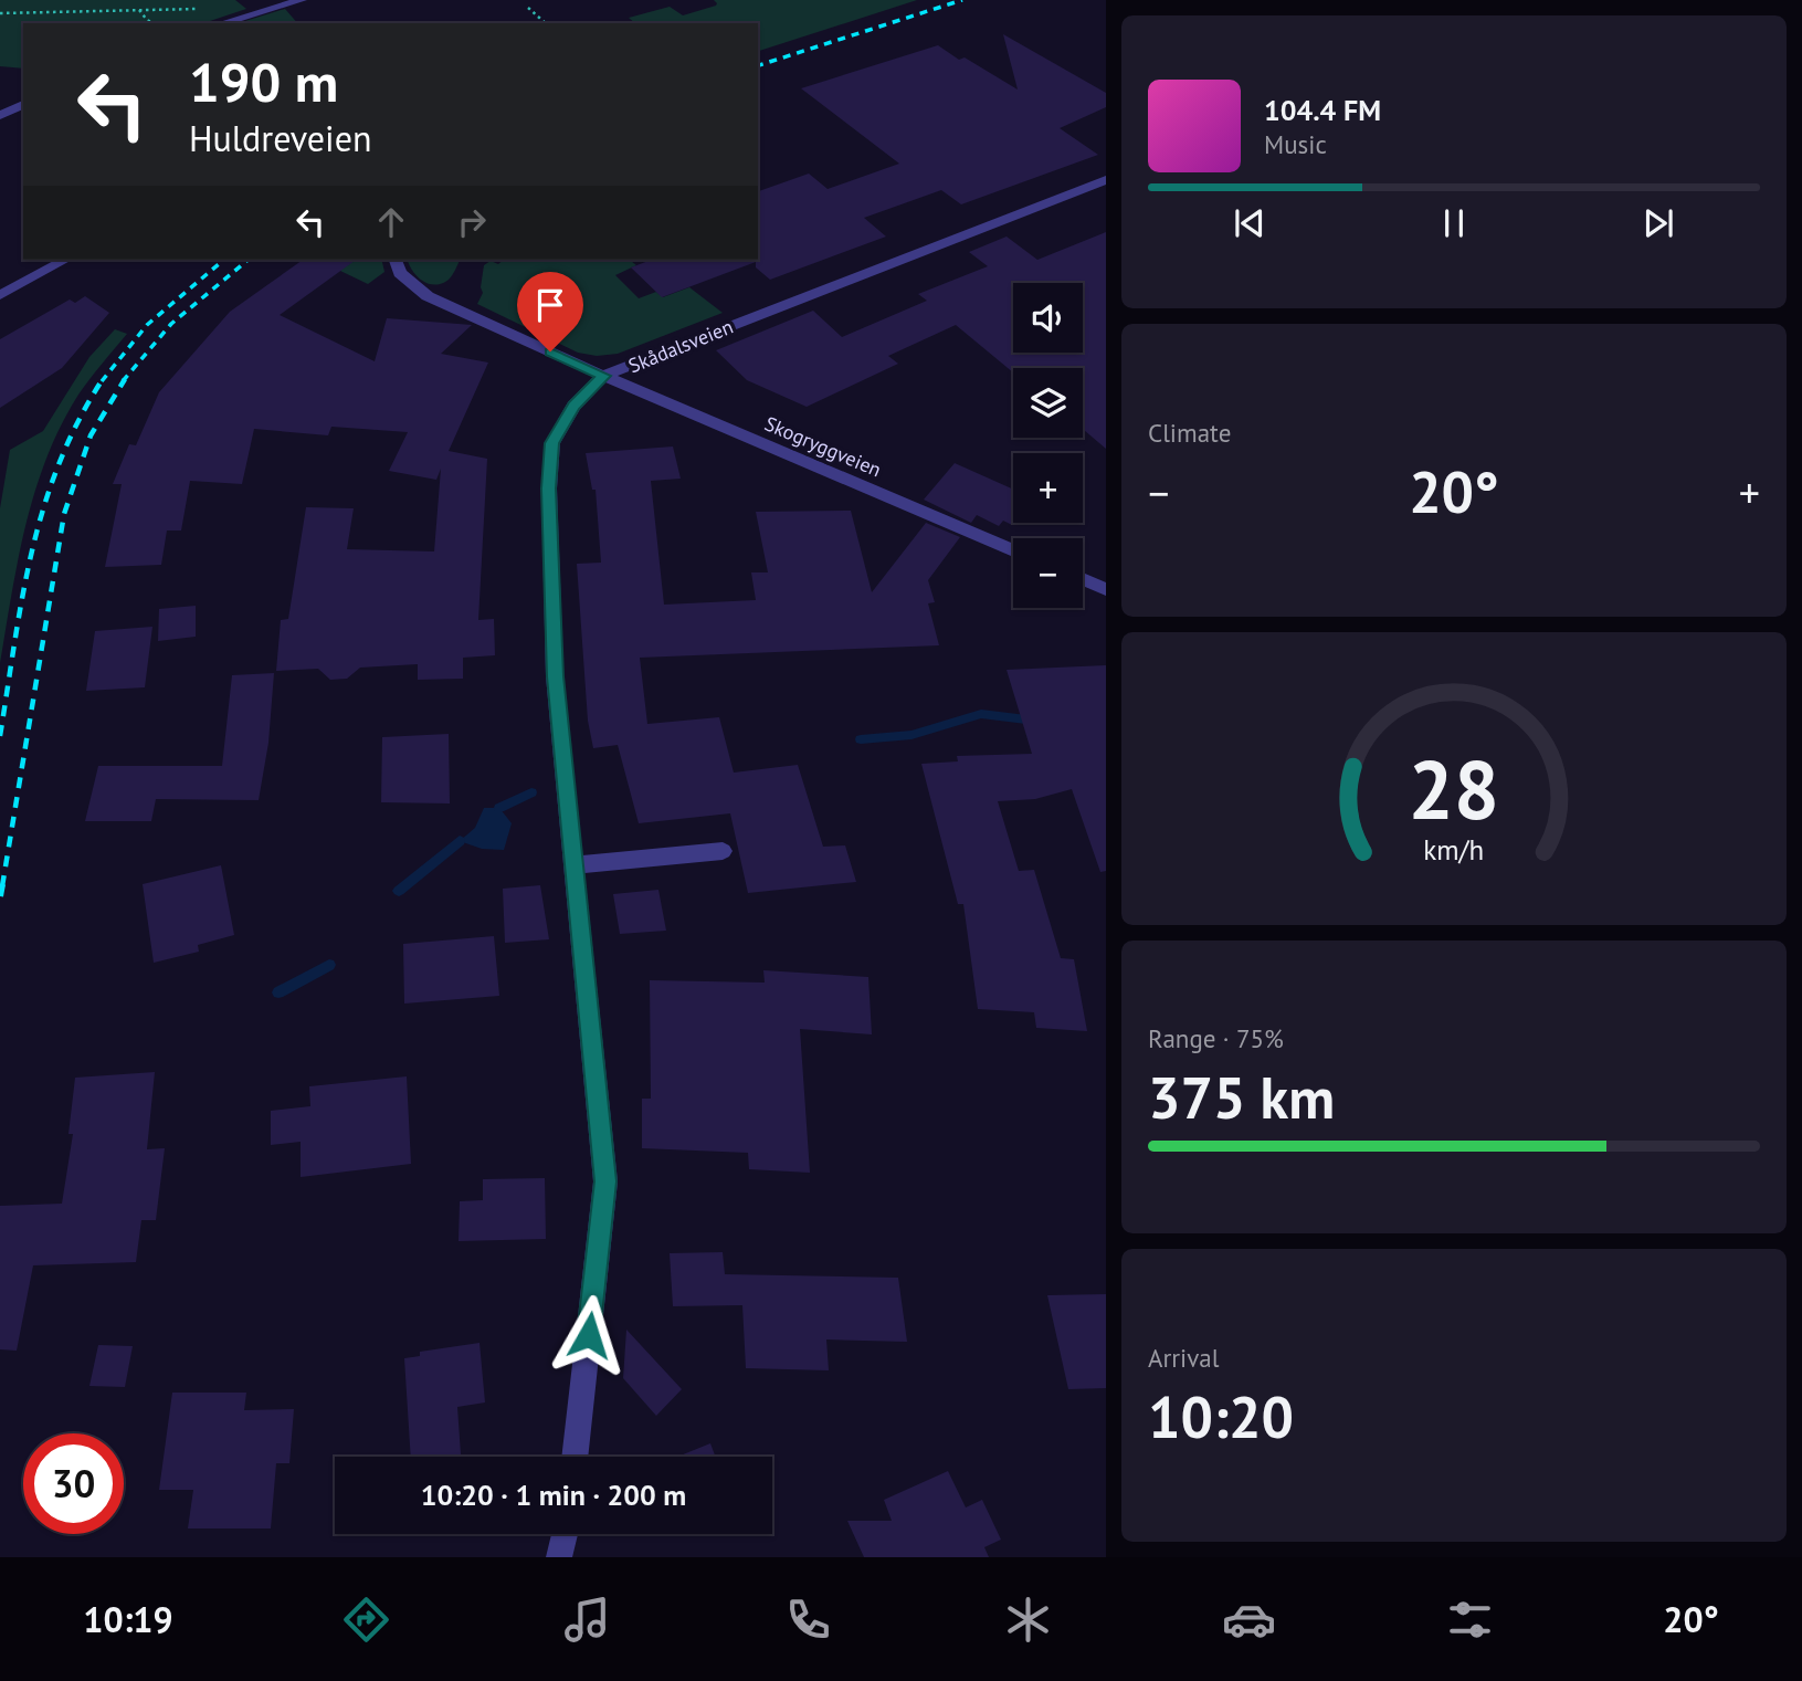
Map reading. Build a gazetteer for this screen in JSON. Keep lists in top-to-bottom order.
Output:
{
  "streets": {
    "street": ["Skådalsveien", "Skogryggveien"]
  },
  "crossings": [
    ["Skådalsveien", "Skogryggveien"]
  ],
  "page": {
    "turn": ["190 m", "Huldreveien"],
    "song": ["104.4 FM", "Music"],
    "map_buttons": ["+", "−"],
    "tile": [
      "Climate",
      ["Range · 75%", "375 km"],
      ["Arrival", "10:20"]
    ],
    "heat": ["−", "20°", "+"],
    "limit": "30",
    "trip": "10:20 · 1 min · 200 m",
    "tabs": ["10:19", "20°"],
    "gauge": ["28", "km/h"]
  }
}
